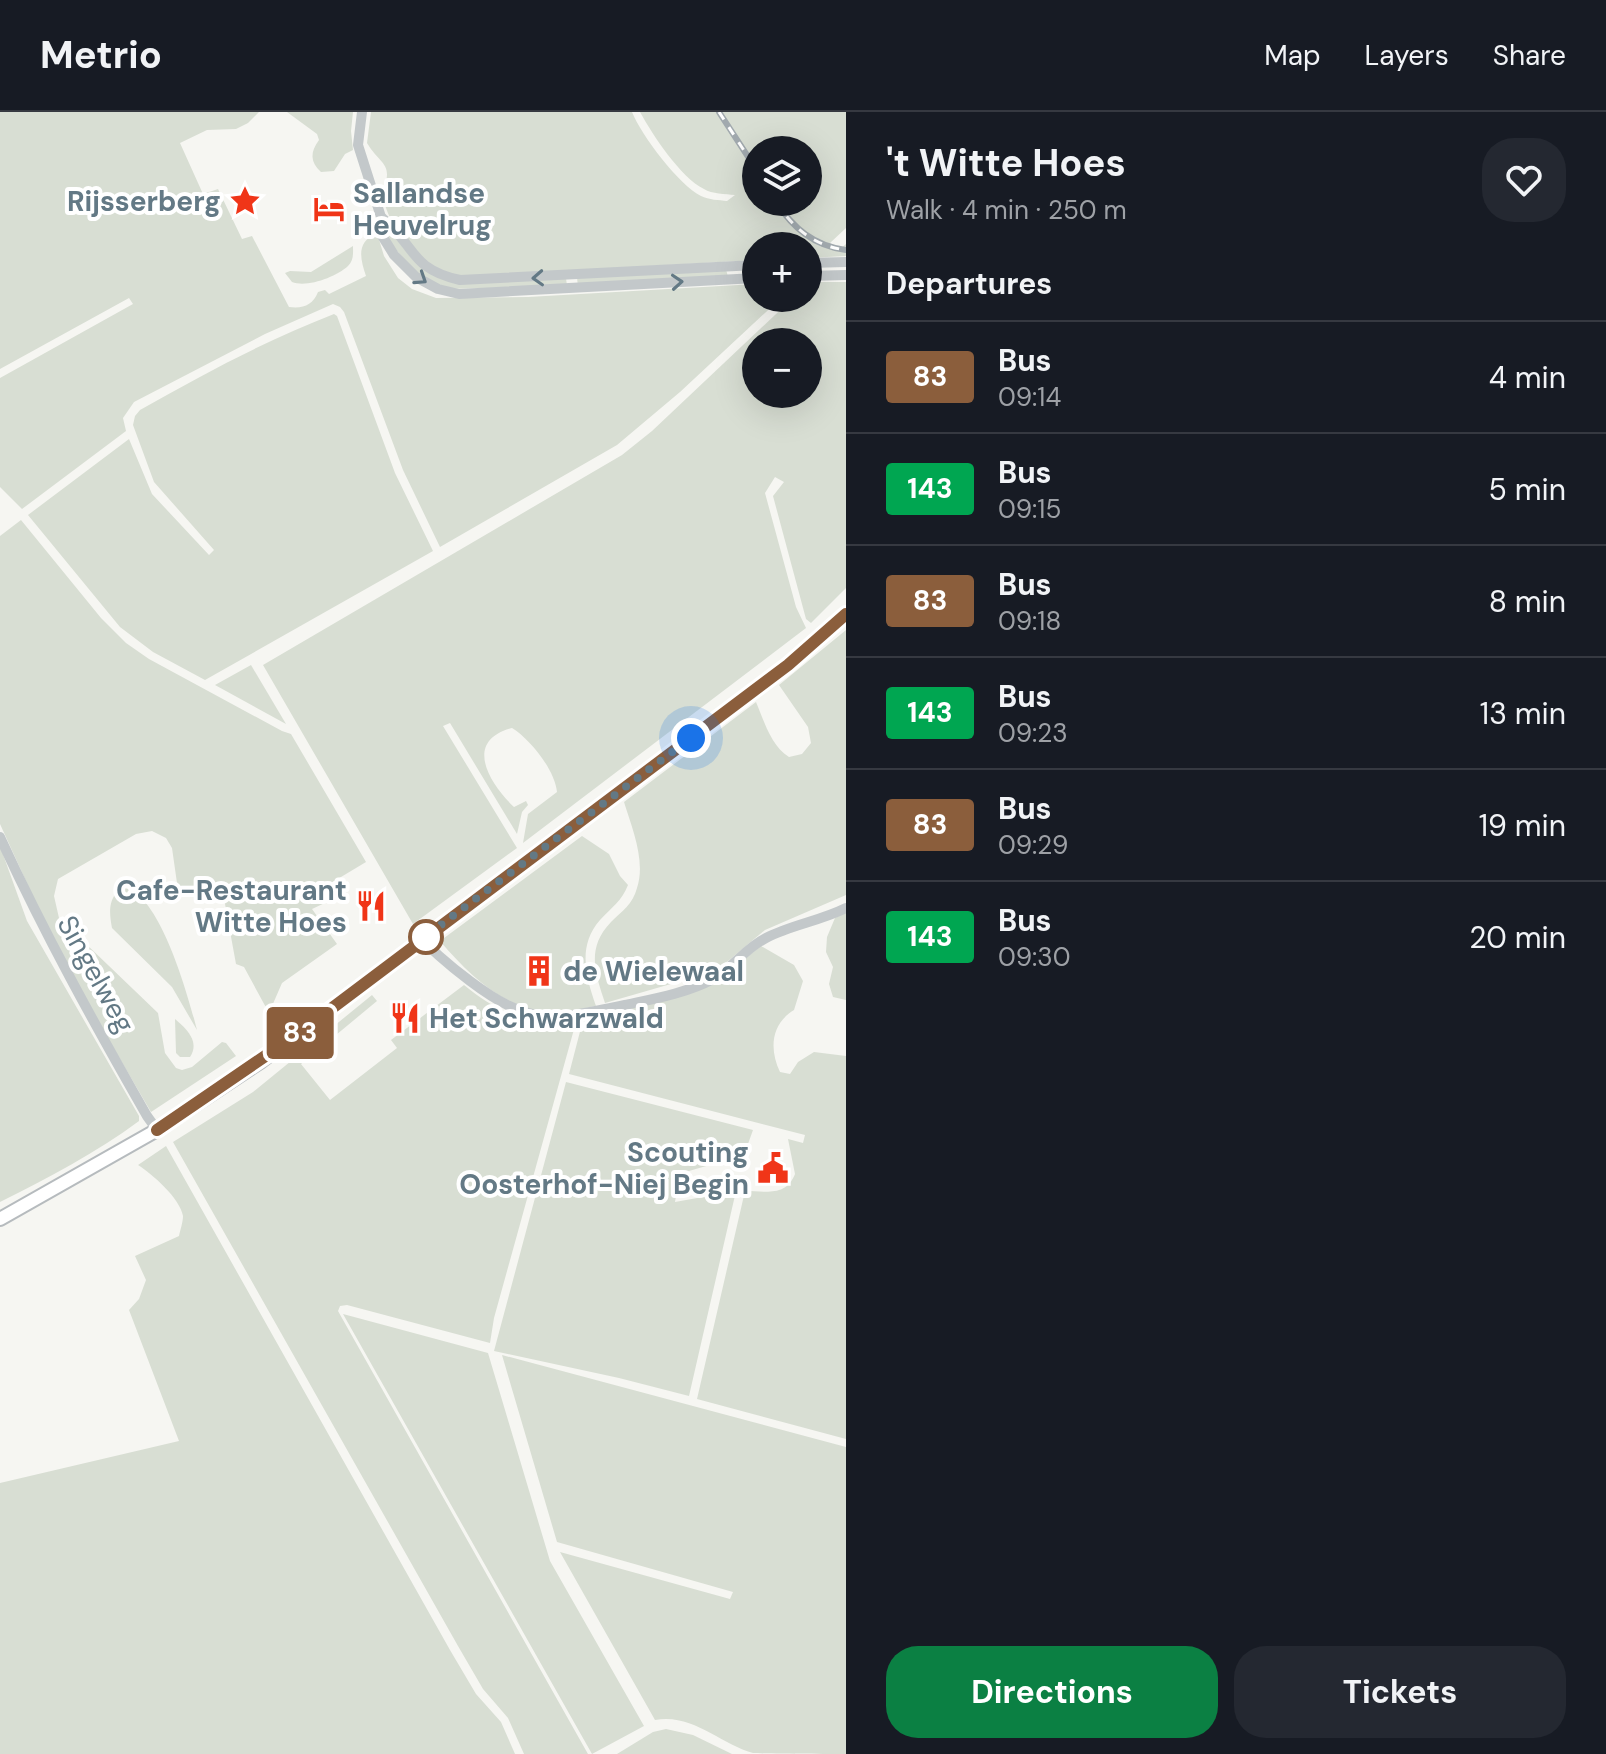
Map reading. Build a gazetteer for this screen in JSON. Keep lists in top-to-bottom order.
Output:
{
  "streets": {
    "street": ["Singelweg"]
  },
  "places": {
    "place": ["Rijsserberg"],
    "hotel": ["Sallandse Heuvelrug"],
    "restaurant": ["Cafe-Restaurant Witte Hoes", "Het Schwarzwald"],
    "building": ["de Wielewaal"],
    "public building": ["Scouting Oosterhof-Niej Begin"]
  },
  "lines": ["bus line 83"],
  "page": {
    "header": "Metrio",
    "nav": ["Map", "Layers", "Share"],
    "on_map": "83",
    "heading": [
      ["'t Witte Hoes", "Walk · 4 min · 250 m"],
      "Departures"
    ],
    "map_buttons": ["+", "−"],
    "list": [
      {
        "mark": "83",
        "name": "Bus",
        "note": "09:14",
        "value": "4 min"
      },
      {
        "mark": "143",
        "name": "Bus",
        "note": "09:15",
        "value": "5 min"
      },
      {
        "mark": "83",
        "name": "Bus",
        "note": "09:18",
        "value": "8 min"
      },
      {
        "mark": "143",
        "name": "Bus",
        "note": "09:23",
        "value": "13 min"
      },
      {
        "mark": "83",
        "name": "Bus",
        "note": "09:29",
        "value": "19 min"
      },
      {
        "mark": "143",
        "name": "Bus",
        "note": "09:30",
        "value": "20 min"
      }
    ],
    "buttons": ["Directions", "Tickets"]
  }
}
